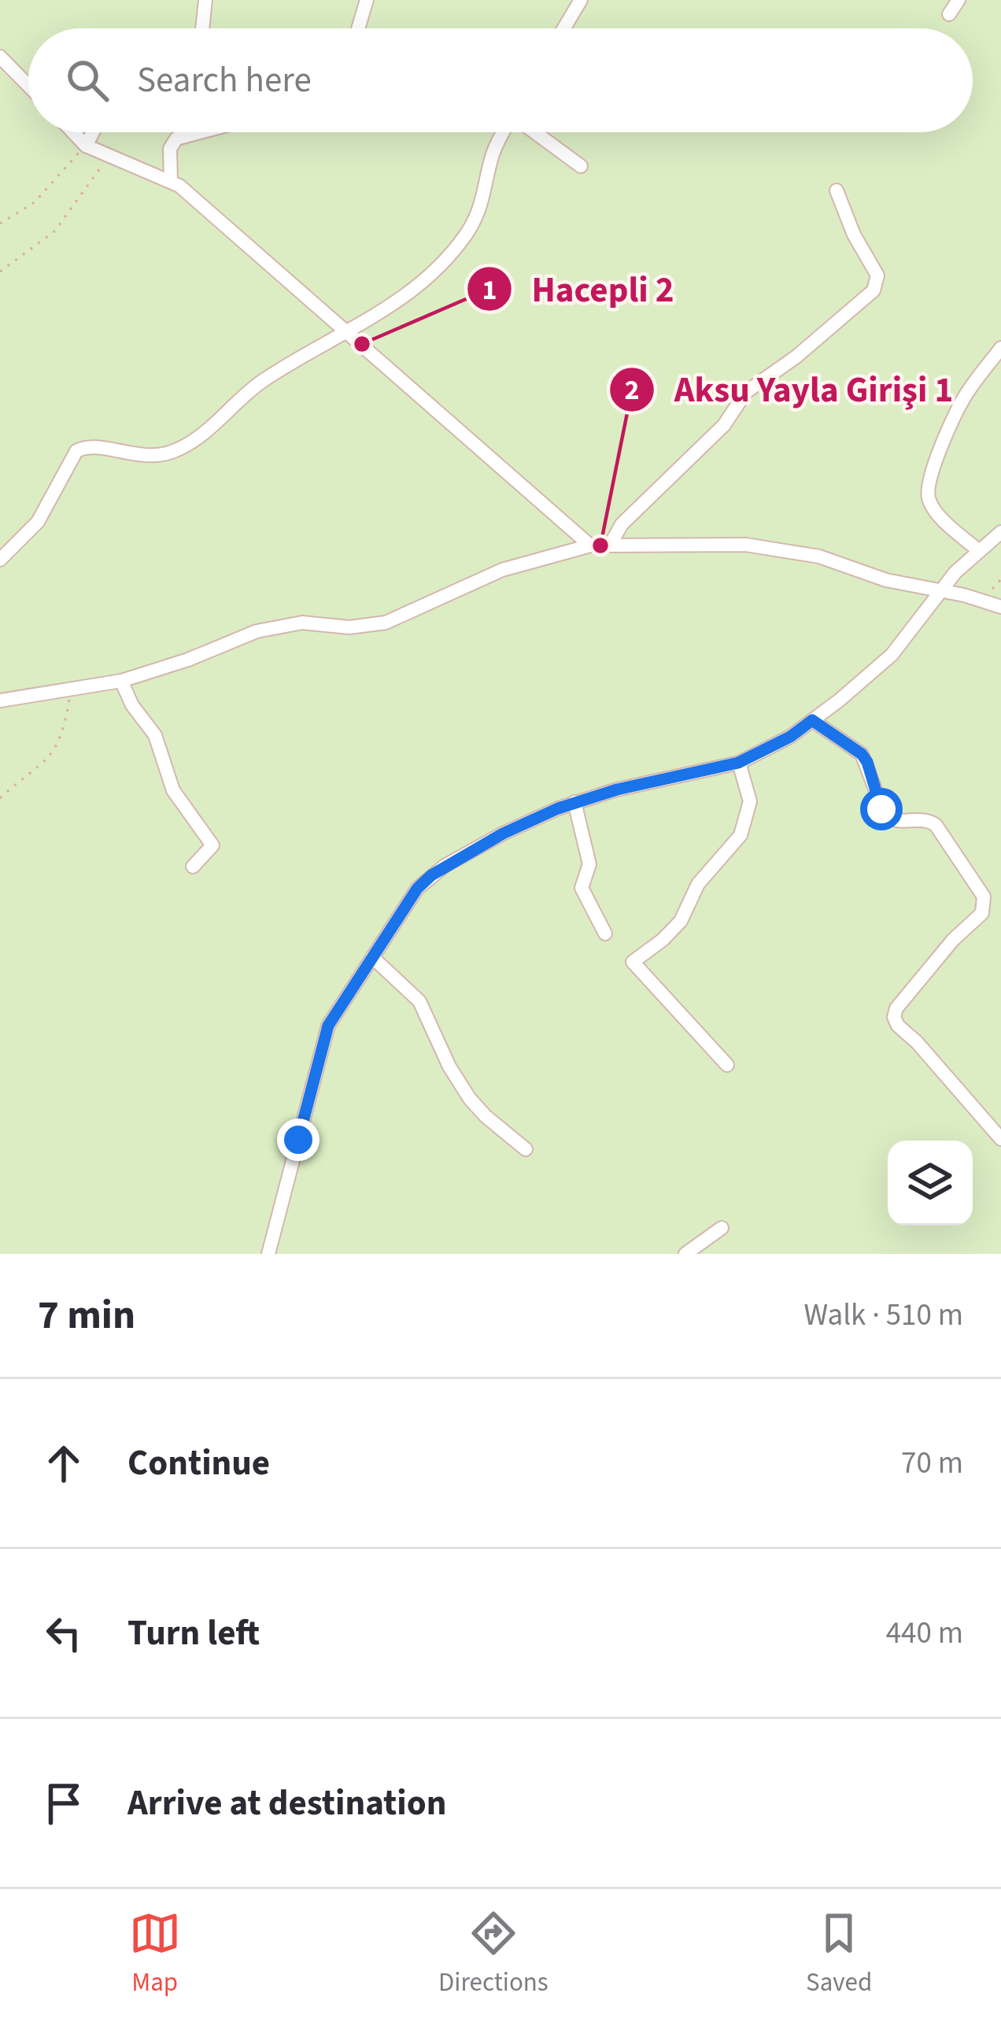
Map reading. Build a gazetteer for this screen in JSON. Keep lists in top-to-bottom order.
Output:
{
  "places": ["Hacepli 2", "Aksu Yayla Girişi 1"],
  "page": {
    "search": "Search here",
    "heading": ["7 min", "Walk · 510 m"],
    "list": [
      ["Continue", "70 m"],
      ["Turn left", "440 m"],
      "Arrive at destination"
    ],
    "nav": ["Map", "Directions", "Saved"]
  }
}
